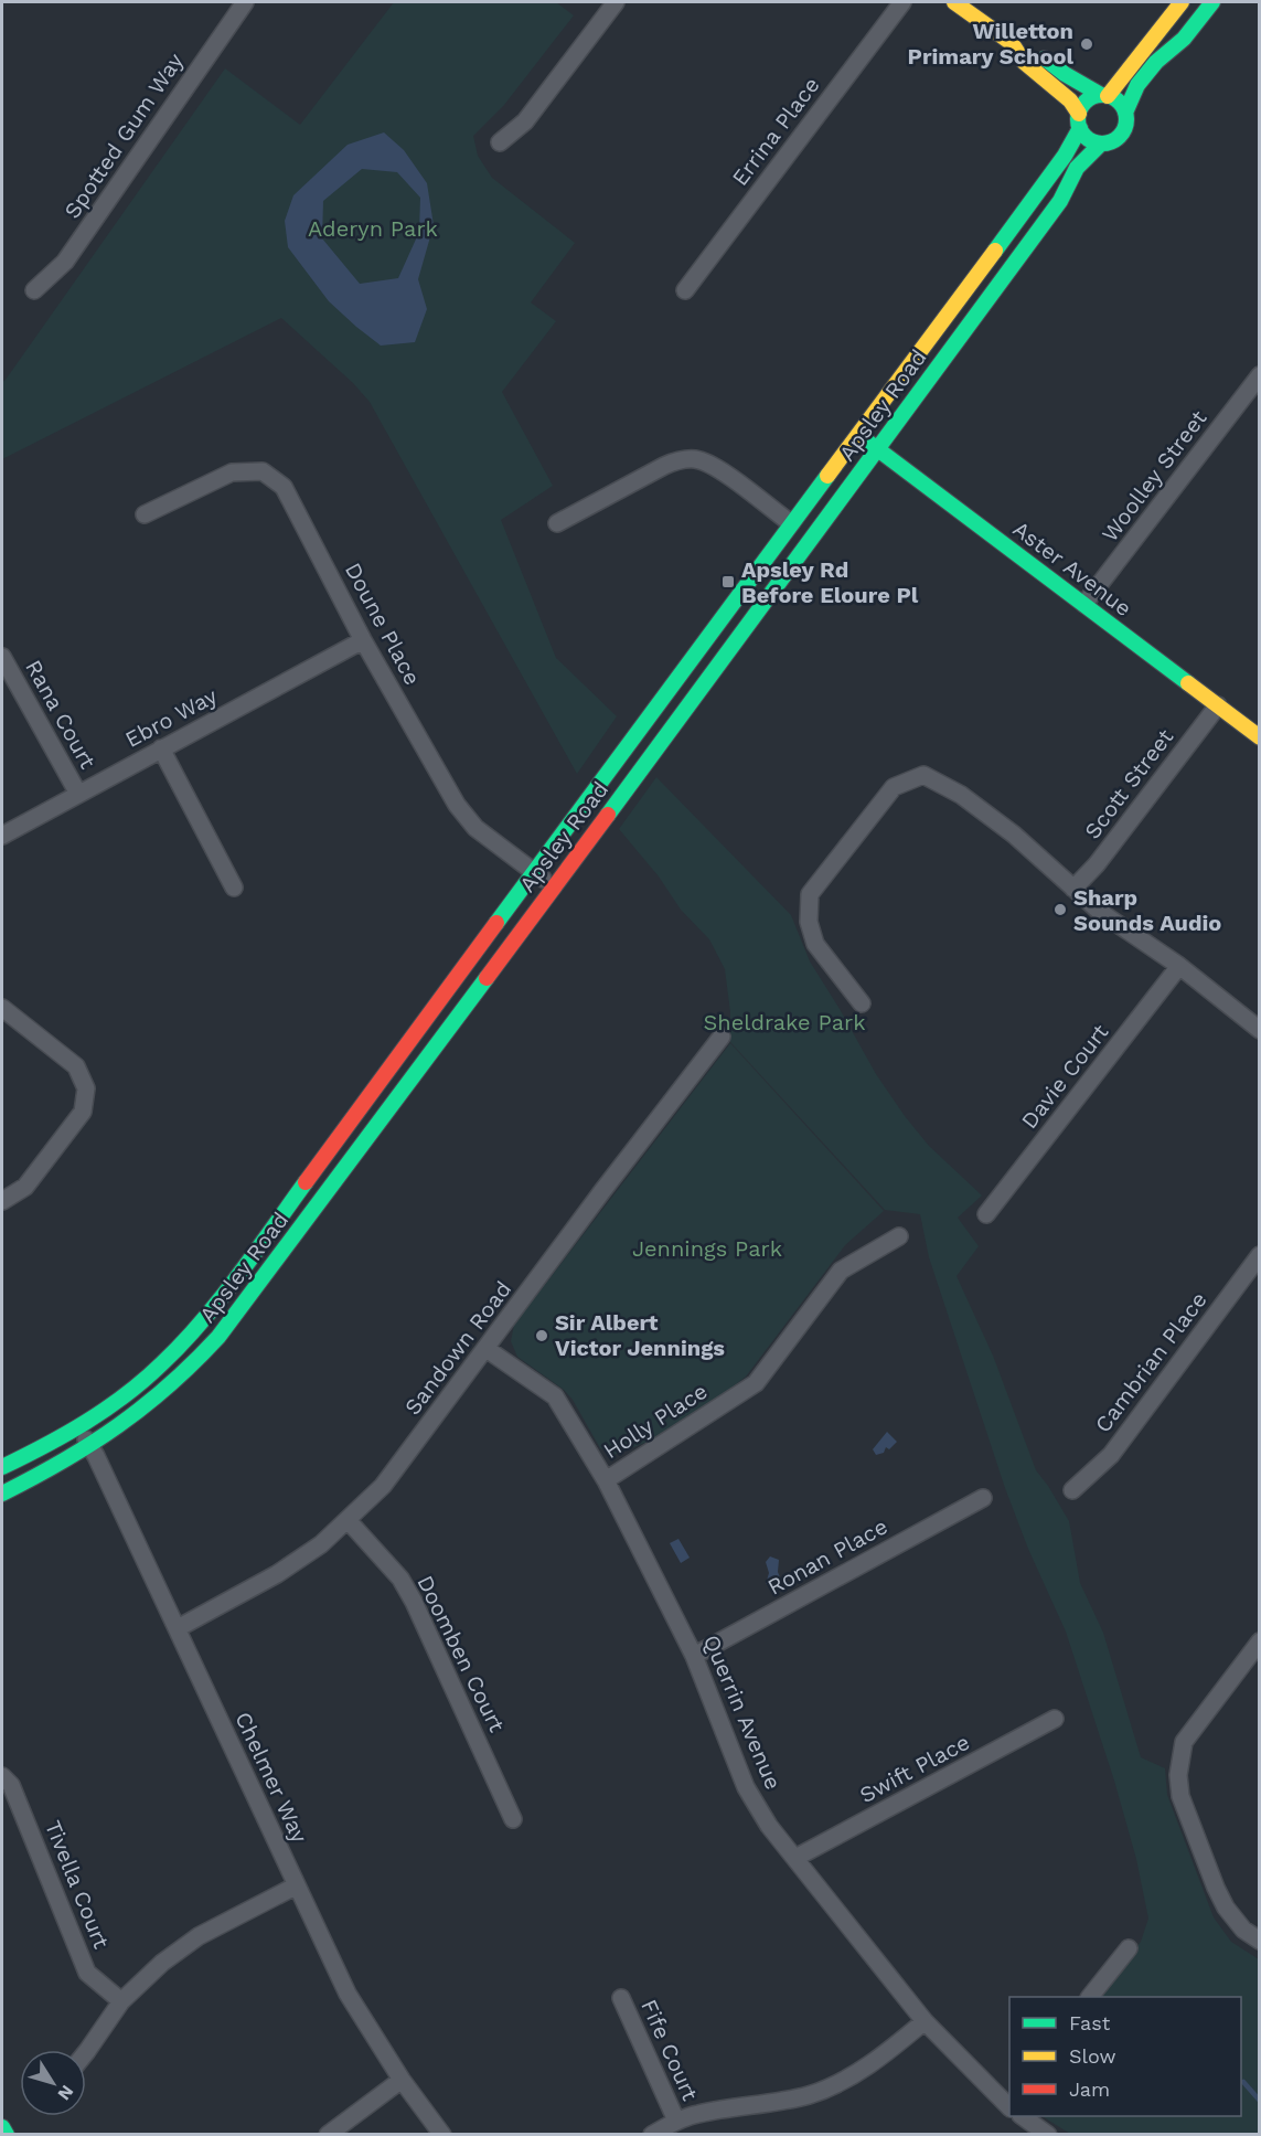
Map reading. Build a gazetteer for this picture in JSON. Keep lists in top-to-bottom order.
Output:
{
  "streets": {
    "main road": ["Apsley Road", "Aster Avenue"],
    "street": [
      "Errina Place",
      "Spotted Gum Way",
      "Woolley Street",
      "Doune Place",
      "Rana Court",
      "Ebro Way",
      "Scott Street",
      "Davie Court",
      "Sandown Road",
      "Cambrian Place",
      "Holly Place",
      "Ronan Place",
      "Doomben Court",
      "Querrin Avenue",
      "Swift Place",
      "Chelmer Way",
      "Tivella Court",
      "Fife Court"
    ]
  },
  "crossings": [
    ["Apsley Road", "Aster Avenue"],
    ["Apsley Road", "Doune Place"],
    ["Apsley Road", "Chelmer Way"],
    ["Woolley Street", "Aster Avenue"],
    ["Aster Avenue", "Scott Street"],
    ["Doune Place", "Ebro Way"],
    ["Rana Court", "Ebro Way"],
    ["Sandown Road", "Doomben Court"],
    ["Sandown Road", "Querrin Avenue"],
    ["Sandown Road", "Chelmer Way"],
    ["Holly Place", "Querrin Avenue"],
    ["Ronan Place", "Querrin Avenue"],
    ["Querrin Avenue", "Swift Place"]
  ],
  "parks": ["Aderyn Park", "Sheldrake Park", "Jennings Park"],
  "places": {
    "other": ["Willetton Primary School", "Sharp Sounds Audio", "Sir Albert Victor Jennings"],
    "transit": ["Apsley Rd Before Eloure Pl"]
  },
  "legend": ["Fast", "Slow", "Jam"],
  "north": "bottom right"
}
